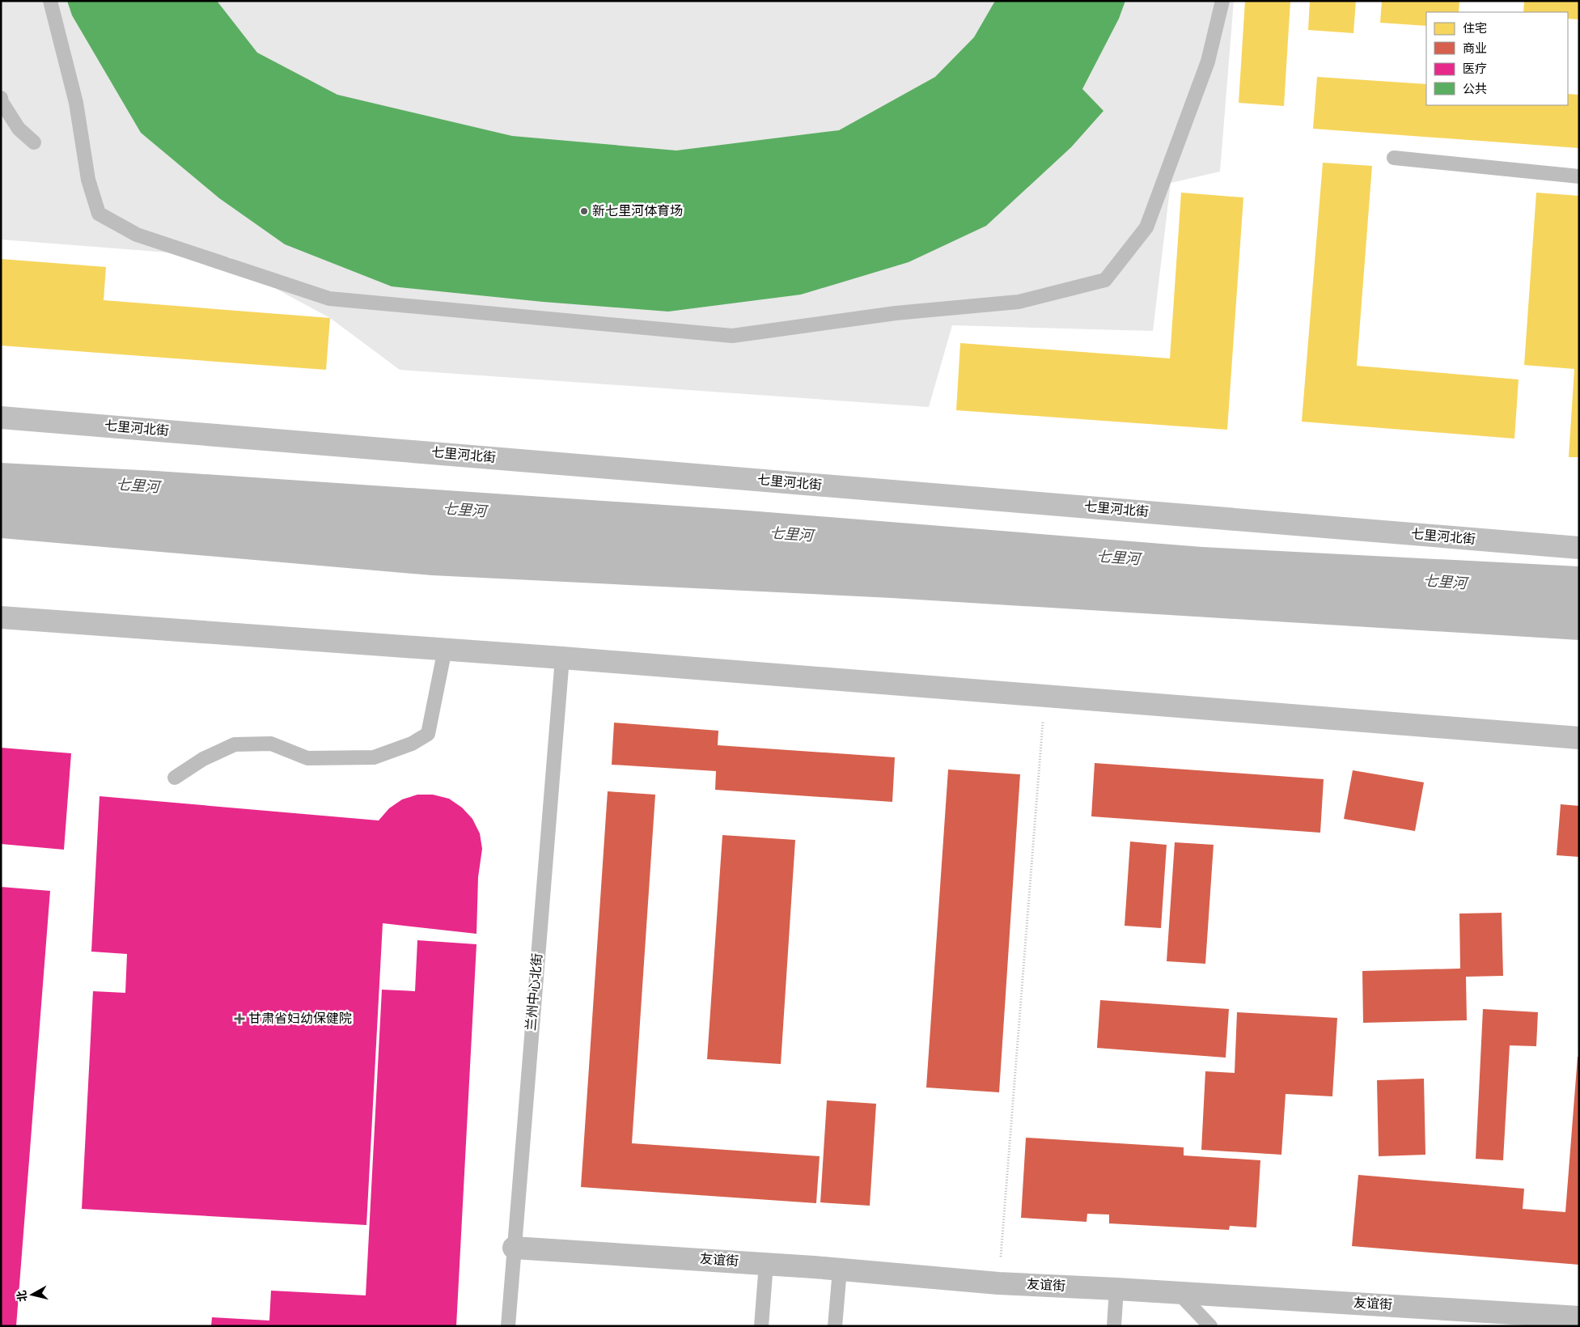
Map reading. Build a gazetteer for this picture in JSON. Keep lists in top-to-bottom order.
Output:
{
  "streets": {
    "street": ["七里河北街", "友谊街"],
    "lane": ["兰州中心北街"]
  },
  "crossings": [
    ["兰州中心北街", "友谊街"]
  ],
  "water": ["七里河"],
  "places": {
    "other": ["新七里河体育场"],
    "health": ["甘肃省妇幼保健院"]
  },
  "legend": [
    "住宅",
    "商业",
    "医疗",
    "公共"
  ],
  "north": "left"
}
